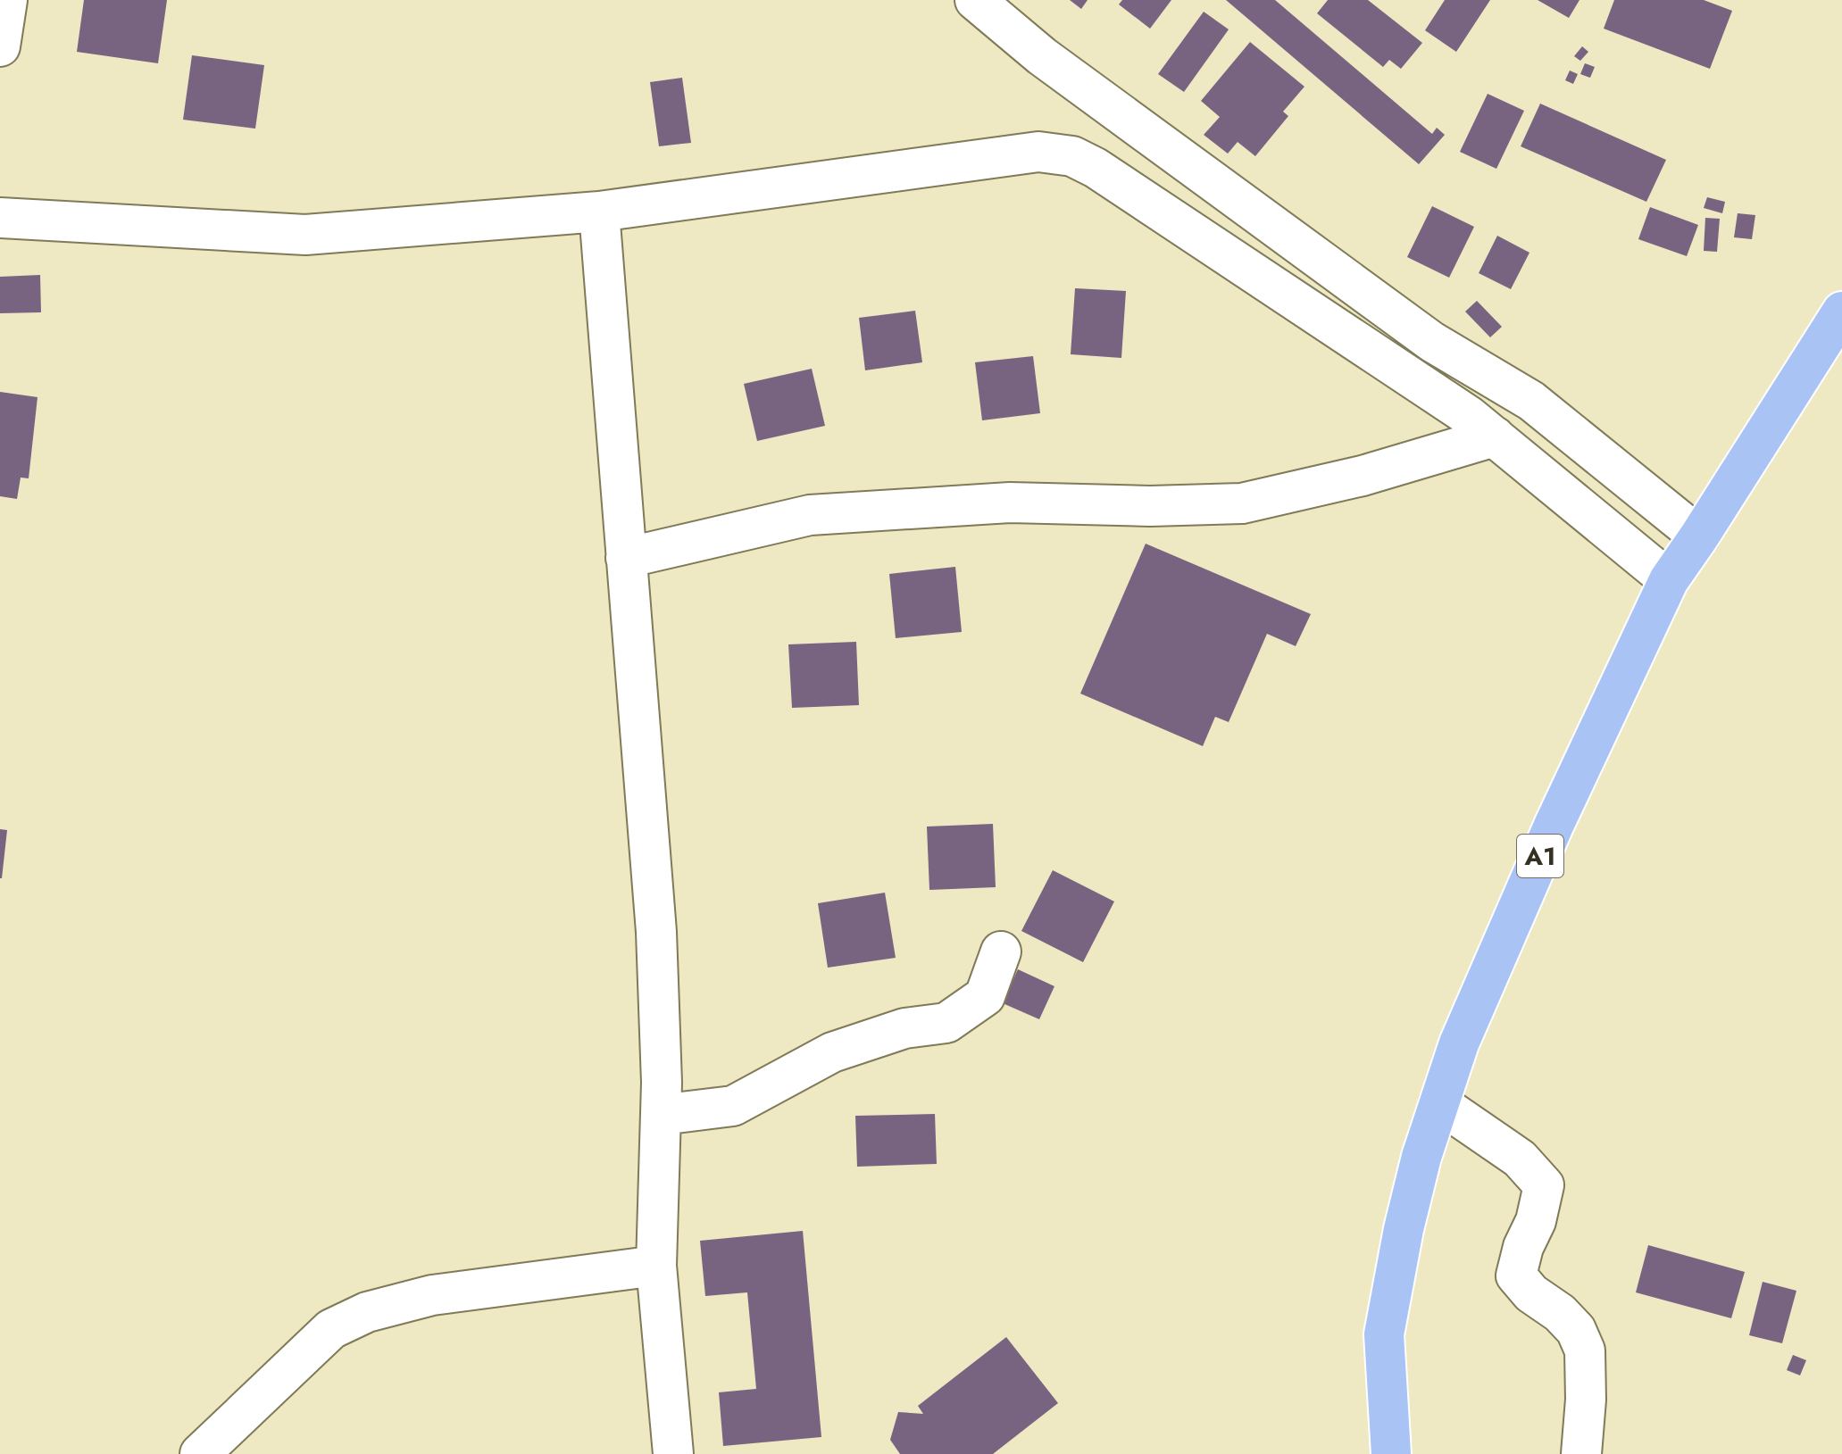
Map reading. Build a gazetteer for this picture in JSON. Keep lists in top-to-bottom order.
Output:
{
  "streets": {
    "highway": ["A1"]
  }
}
